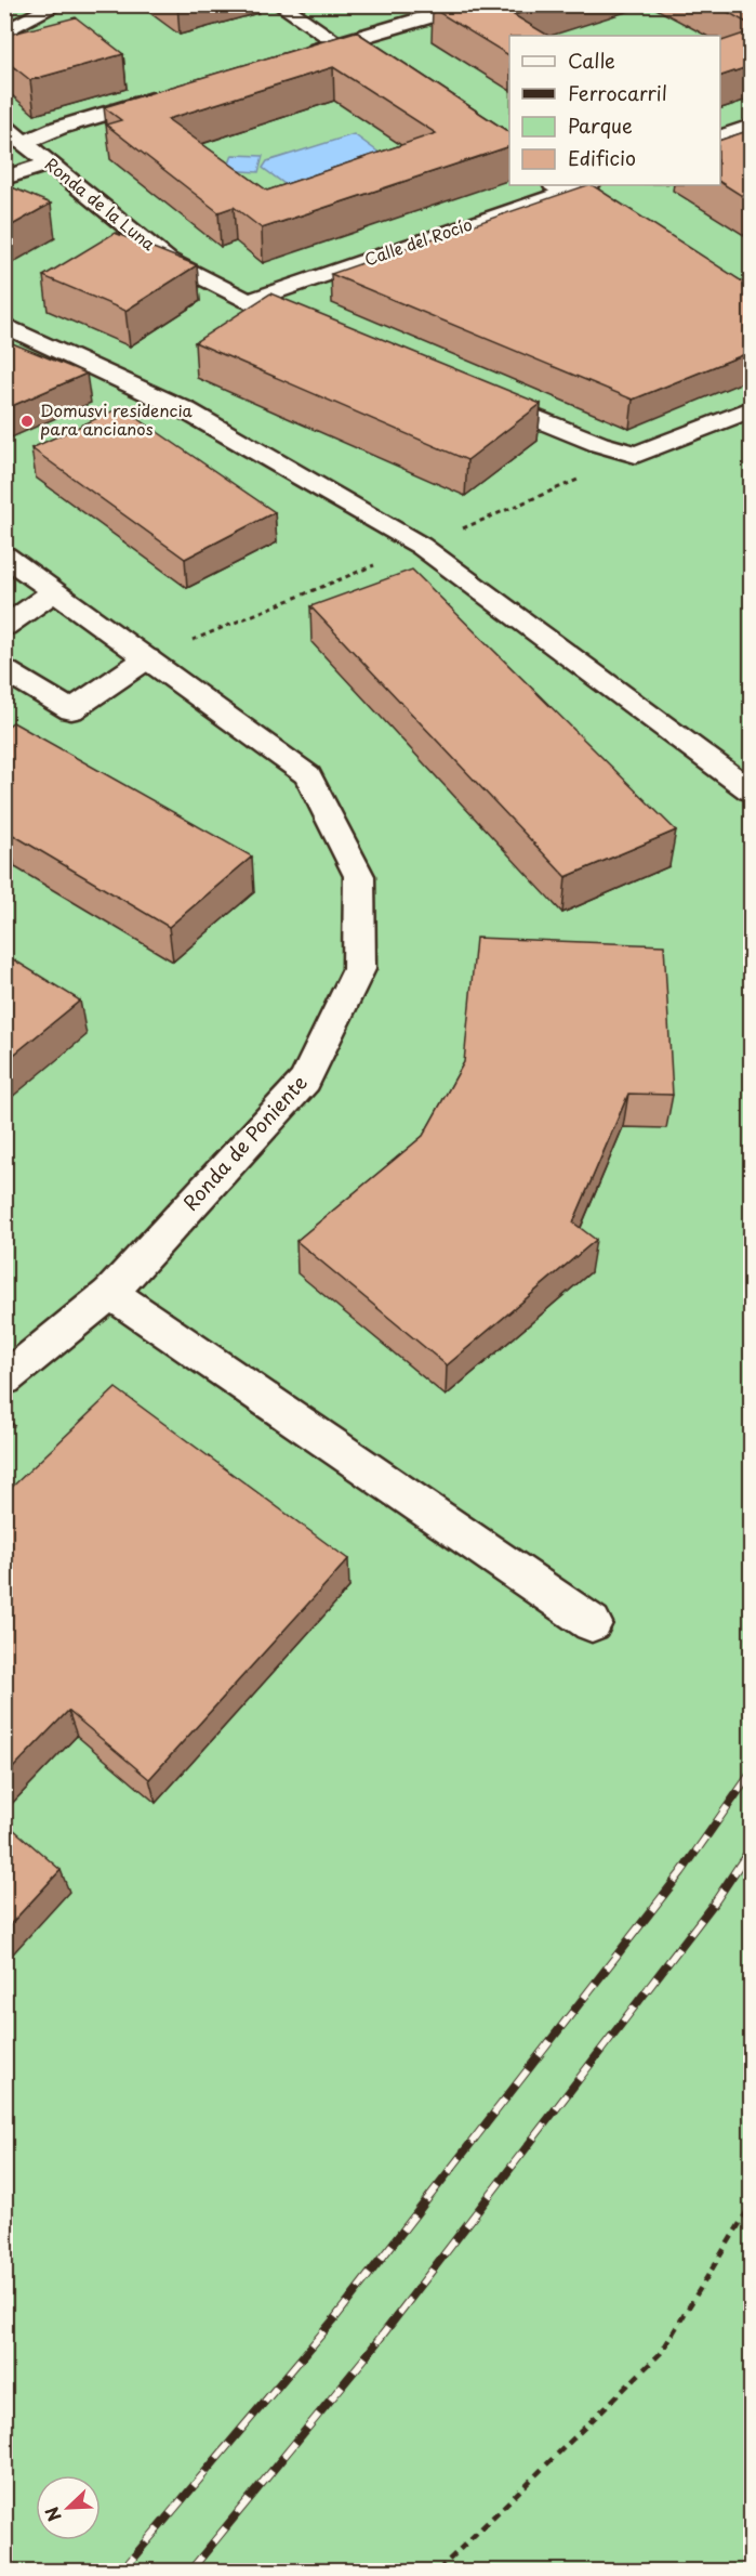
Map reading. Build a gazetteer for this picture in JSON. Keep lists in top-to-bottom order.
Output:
{
  "streets": {
    "street": ["Ronda de la Luna", "Calle del Rocío", "Ronda de Poniente"]
  },
  "crossings": [
    ["Ronda de la Luna", "Calle del Rocío"]
  ],
  "places": ["Domusvi residencia para ancianos"],
  "legend": [
    "Calle",
    "Ferrocarril",
    "Parque",
    "Edificio"
  ],
  "north": "bottom left"
}
